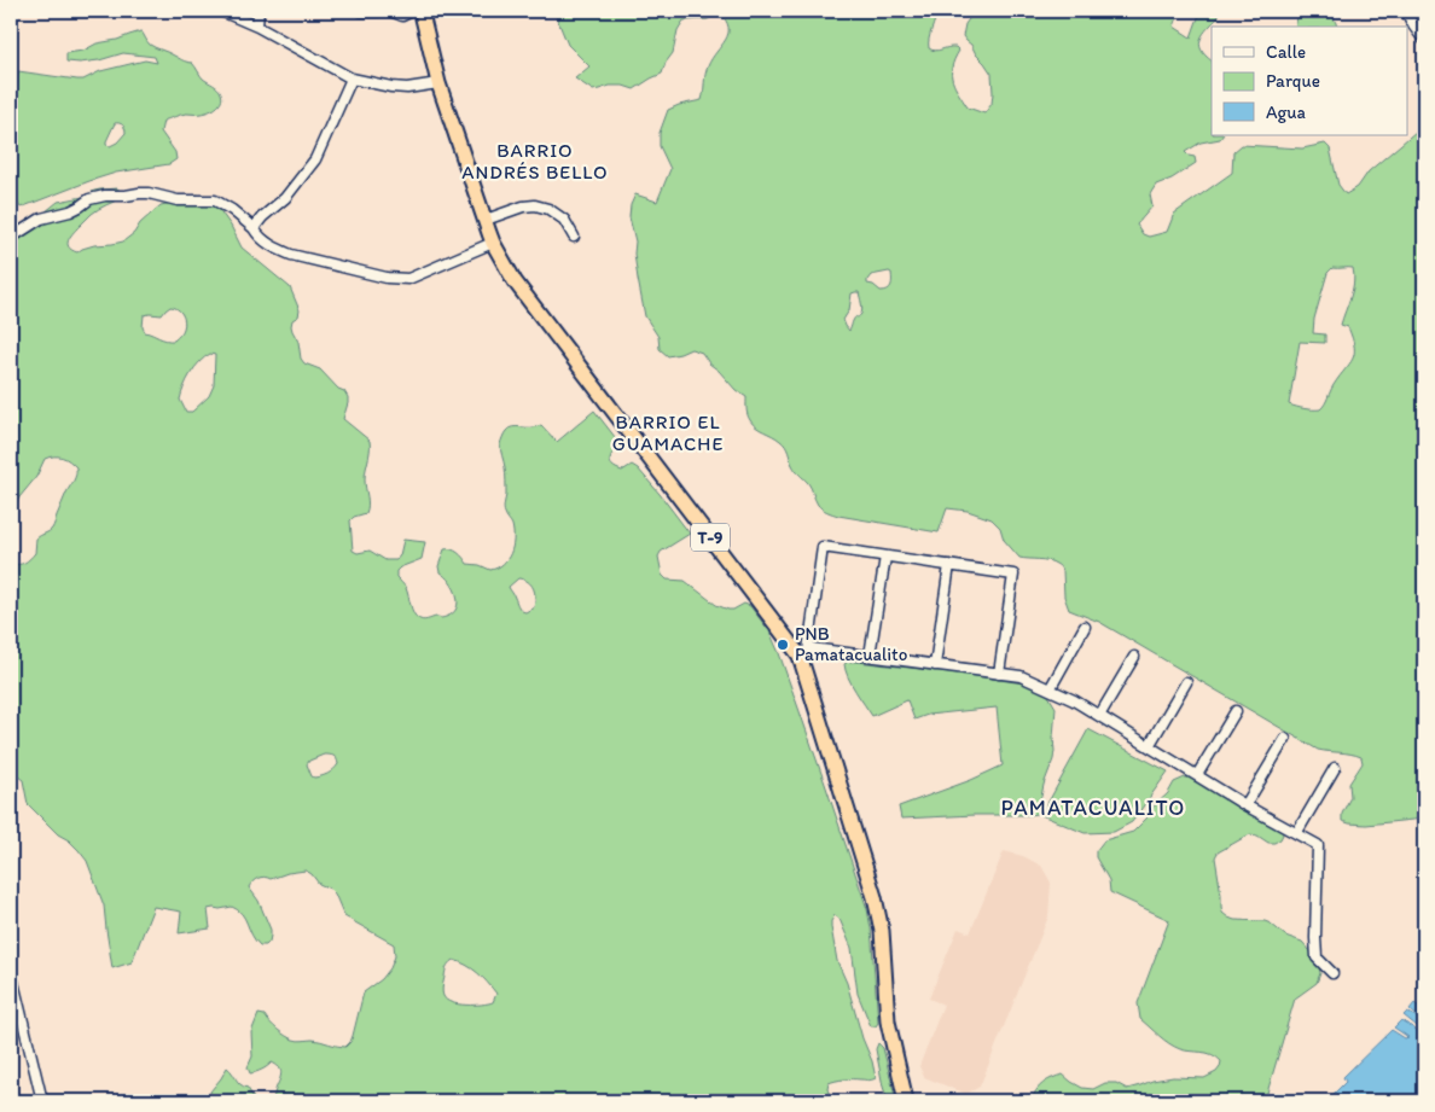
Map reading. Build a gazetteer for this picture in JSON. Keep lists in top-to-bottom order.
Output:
{
  "streets": {
    "highway": ["T-9"]
  },
  "districts": ["BARRIO ANDRÉS BELLO", "BARRIO EL GUAMACHE", "PAMATACUALITO"],
  "places": ["PNB Pamatacualito"],
  "legend": ["Calle", "Parque", "Agua"]
}
